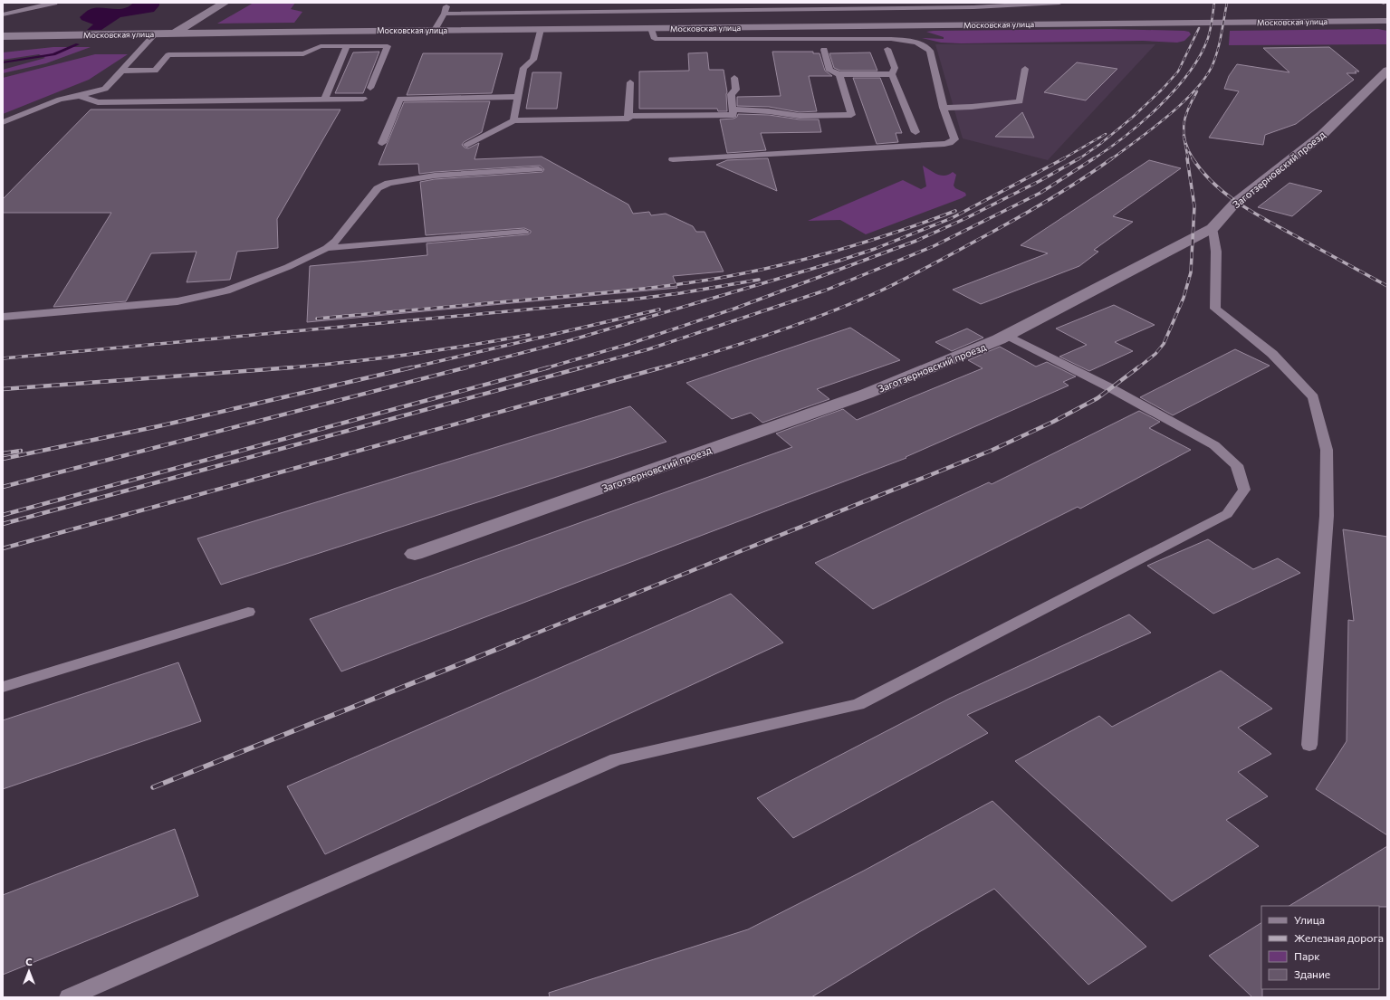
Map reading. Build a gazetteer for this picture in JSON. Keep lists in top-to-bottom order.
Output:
{
  "streets": {
    "main road": ["Московская улица", "Заготзерновский проезд"]
  },
  "legend": [
    "Улица",
    "Железная дорога",
    "Парк",
    "Здание"
  ],
  "north": "top"
}
